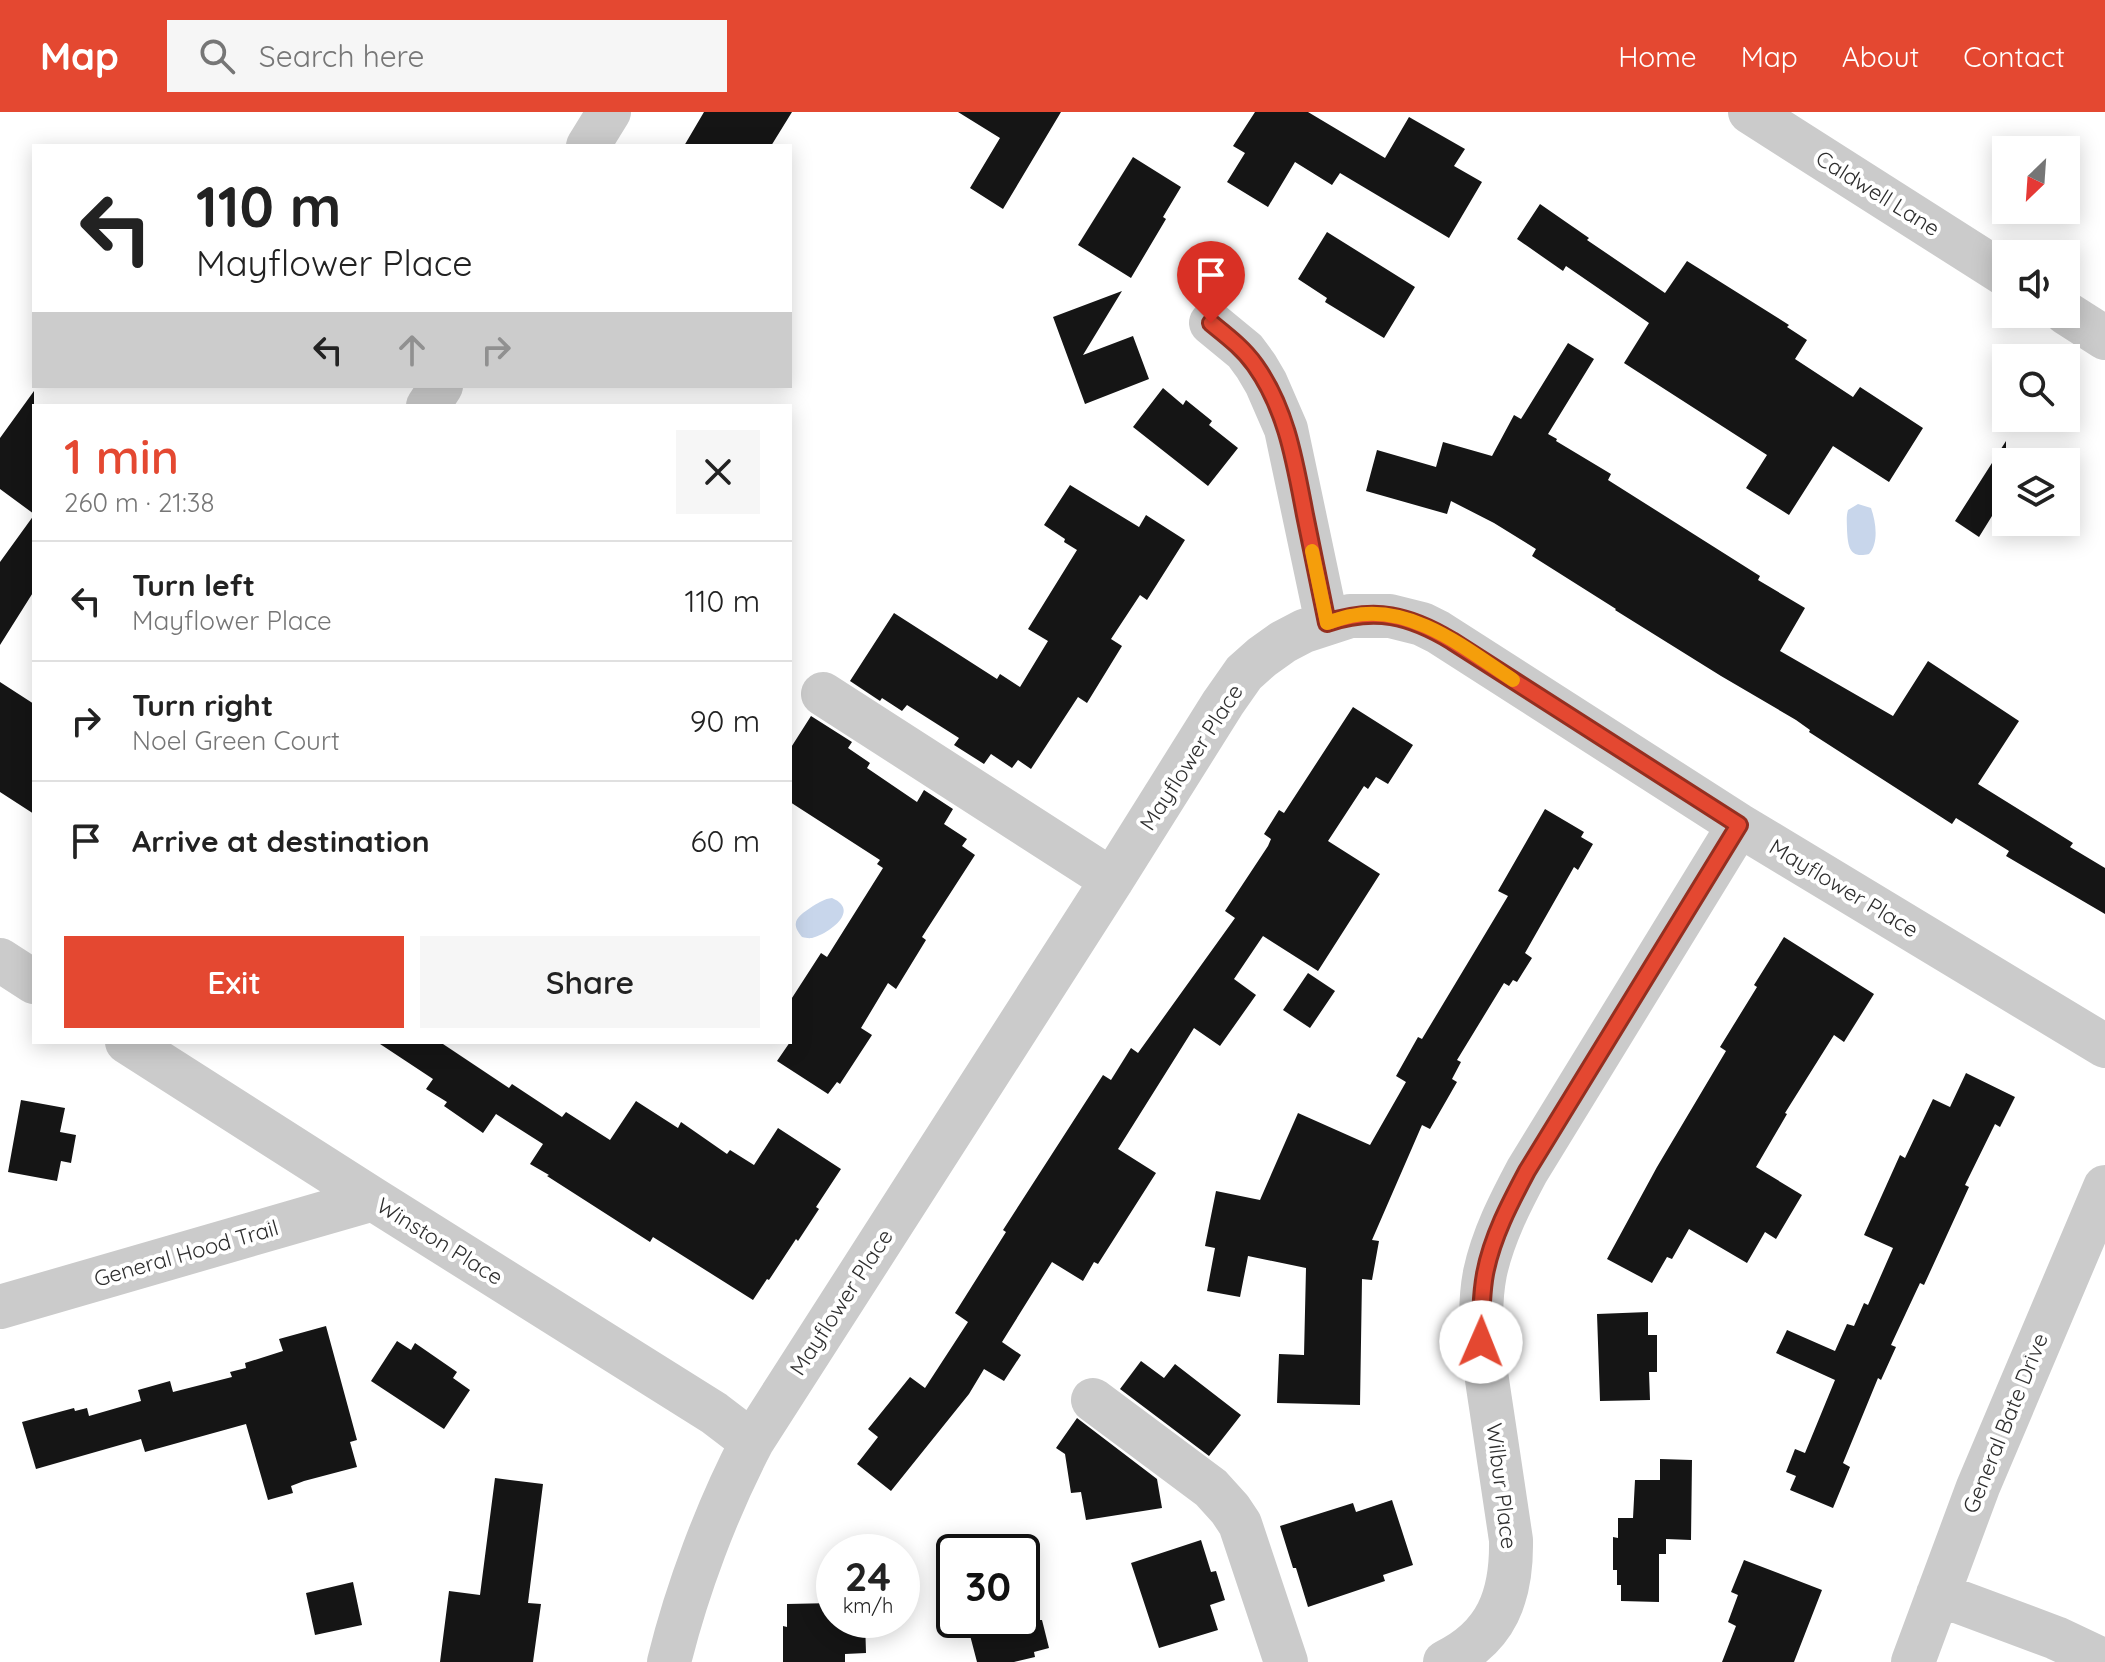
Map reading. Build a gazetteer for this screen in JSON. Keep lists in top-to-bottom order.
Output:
{
  "streets": {
    "street": [
      "Caldwell Lane",
      "Mayflower Place",
      "Winston Place",
      "General Hood Trail",
      "General Bate Drive",
      "Wilbur Place"
    ]
  },
  "crossings": [
    ["Mayflower Place", "Winston Place"],
    ["Mayflower Place", "Wilbur Place"],
    ["Winston Place", "General Hood Trail"]
  ],
  "north": "bottom left",
  "page": {
    "header": "Map",
    "search": "Search here",
    "nav": [
      "Home",
      "Map",
      "About",
      "Contact"
    ],
    "turn": ["110 m", "Mayflower Place"],
    "heading": ["1 min", "260 m · 21:38"],
    "list": [
      {
        "name": "Turn left",
        "note": "Mayflower Place",
        "value": "110 m"
      },
      {
        "name": "Turn right",
        "note": "Noel Green Court",
        "value": "90 m"
      },
      {
        "name": "Arrive at destination",
        "value": "60 m"
      }
    ],
    "buttons": ["Exit", "Share"],
    "speed": "24 km/h",
    "limit": "30"
  }
}
